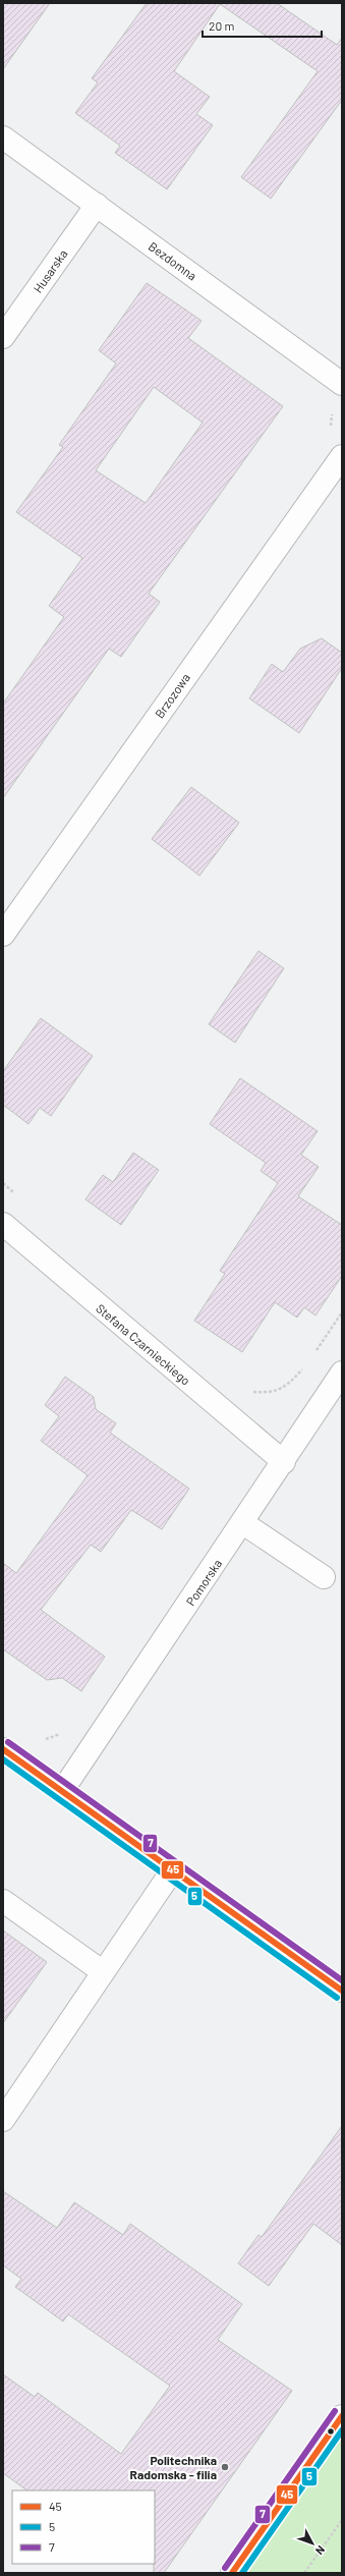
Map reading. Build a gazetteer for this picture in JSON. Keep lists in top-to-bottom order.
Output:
{
  "streets": {
    "street": [
      "Bezdomna",
      "Husarska",
      "Brzozowa",
      "Stefana Czarnieckiego",
      "Pomorska"
    ]
  },
  "crossings": [
    ["Bezdomna", "Husarska"],
    ["Stefana Czarnieckiego", "Pomorska"]
  ],
  "places": ["Politechnika Radomska - filia"],
  "lines": ["transit line 7", "transit line 45", "transit line 5"],
  "legend": ["45", "5", "7"],
  "scale_bar": "20 m",
  "north": "bottom right"
}
